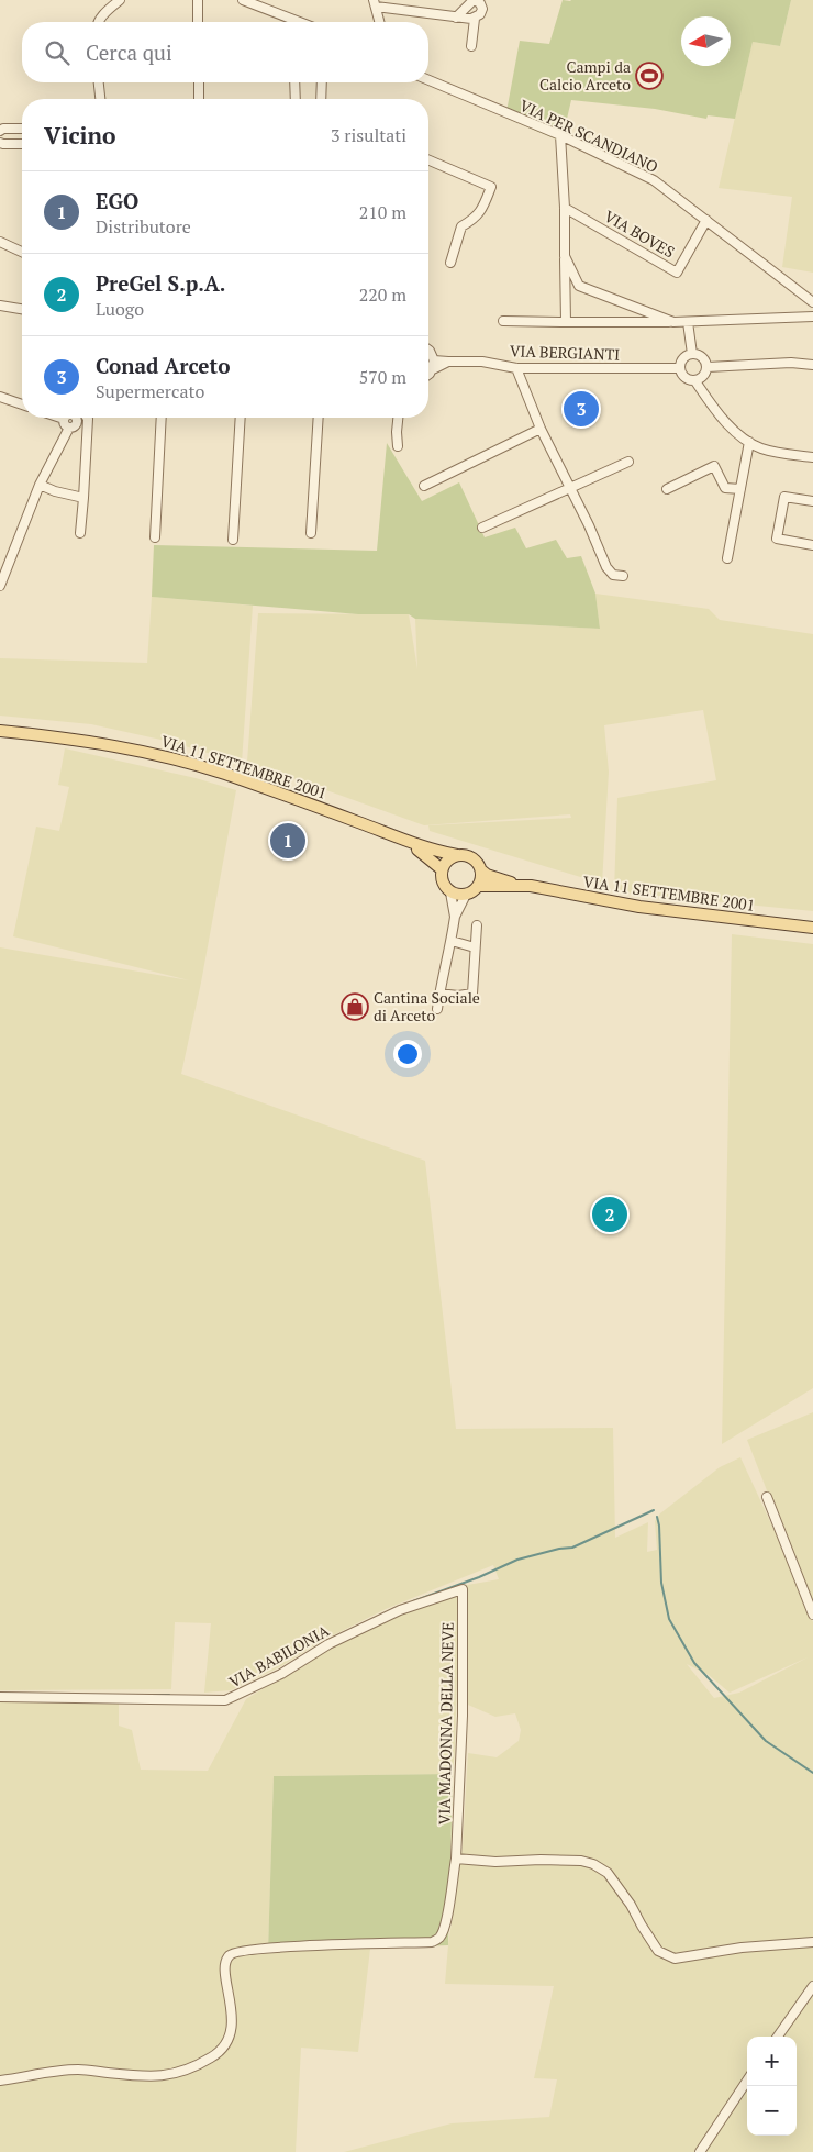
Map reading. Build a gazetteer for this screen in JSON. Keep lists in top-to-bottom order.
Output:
{
  "streets": {
    "main road": ["VIA 11 SETTEMBRE 2001"],
    "street": [
      "VIA PER SCANDIANO",
      "VIA BOVES",
      "VIA BERGIANTI",
      "VIA BABILONIA",
      "VIA MADONNA DELLA NEVE"
    ]
  },
  "crossings": [
    ["VIA PER SCANDIANO", "VIA BOVES"],
    ["VIA BABILONIA", "VIA MADONNA DELLA NEVE"]
  ],
  "places": {
    "sports": ["Campi da Calcio Arceto"],
    "shop": ["Cantina Sociale di Arceto"]
  },
  "north": "left",
  "page": {
    "search": "Cerca qui",
    "heading": ["Vicino", "3 risultati"],
    "list": [
      {
        "mark": "1",
        "name": "EGO",
        "note": "Distributore",
        "value": "210 m"
      },
      {
        "mark": "2",
        "name": "PreGel S.p.A.",
        "note": "Luogo",
        "value": "220 m"
      },
      {
        "mark": "3",
        "name": "Conad Arceto",
        "note": "Supermercato",
        "value": "570 m"
      }
    ],
    "pins": ["3", "1", "2"],
    "map_buttons": ["+", "−"]
  }
}
